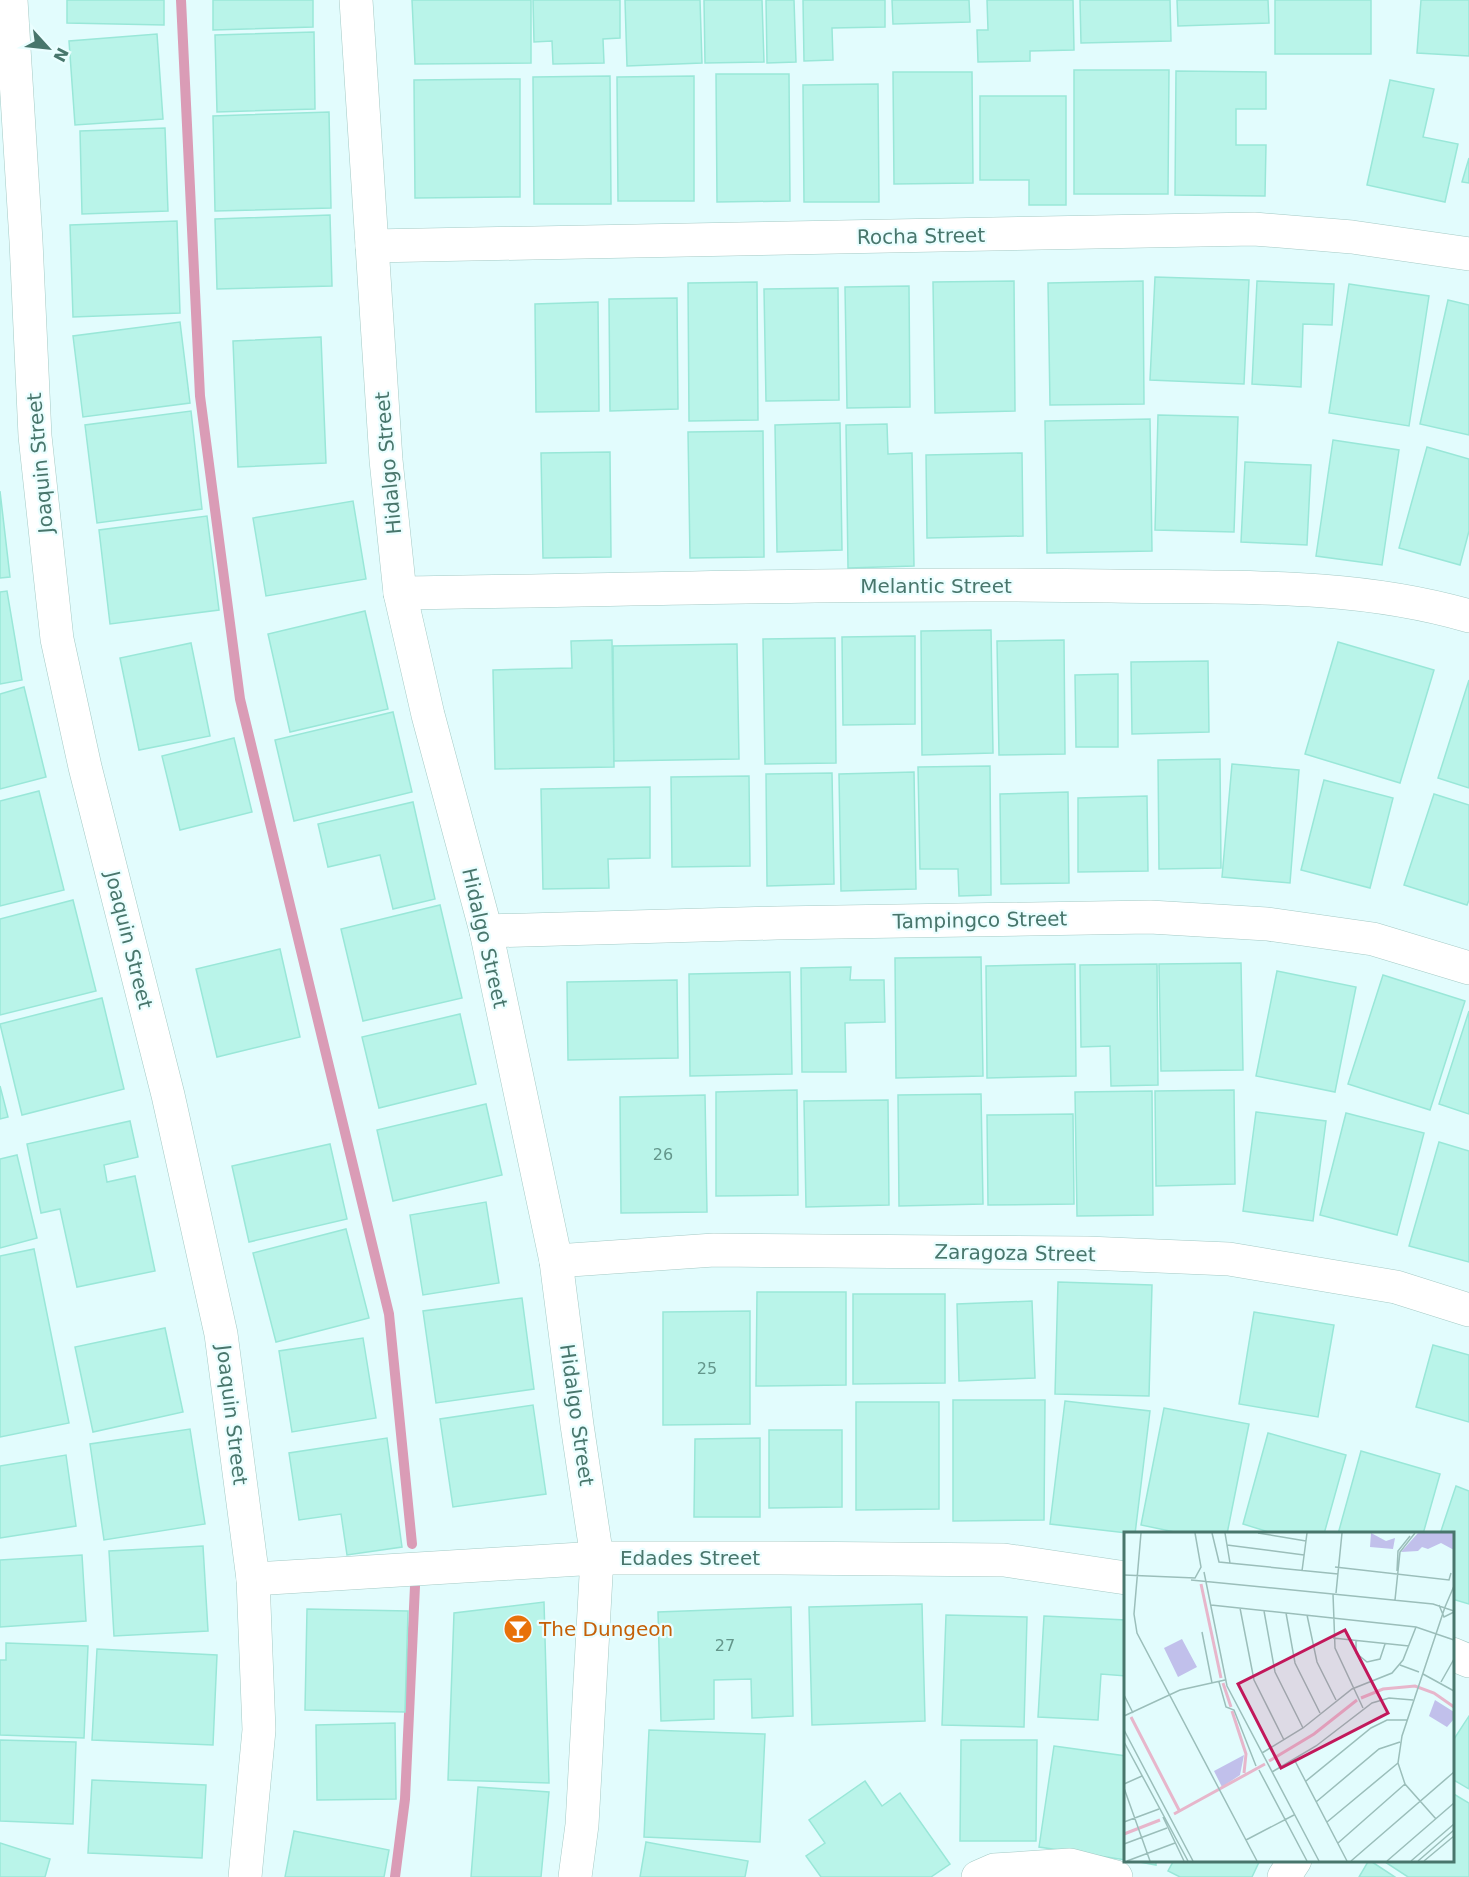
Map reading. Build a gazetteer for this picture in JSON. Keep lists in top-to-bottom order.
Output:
{
  "streets": {
    "street": [
      "Rocha Street",
      "Joaquin Street",
      "Hidalgo Street",
      "Melantic Street",
      "Tampingco Street",
      "Zaragoza Street",
      "Edades Street"
    ]
  },
  "crossings": [
    ["Rocha Street", "Hidalgo Street"],
    ["Joaquin Street", "Edades Street"],
    ["Hidalgo Street", "Melantic Street"],
    ["Hidalgo Street", "Tampingco Street"],
    ["Hidalgo Street", "Zaragoza Street"],
    ["Hidalgo Street", "Edades Street"]
  ],
  "places": {
    "bar": ["The Dungeon"]
  },
  "house_numbers": ["26", "25", "27"],
  "north": "bottom right"
}
